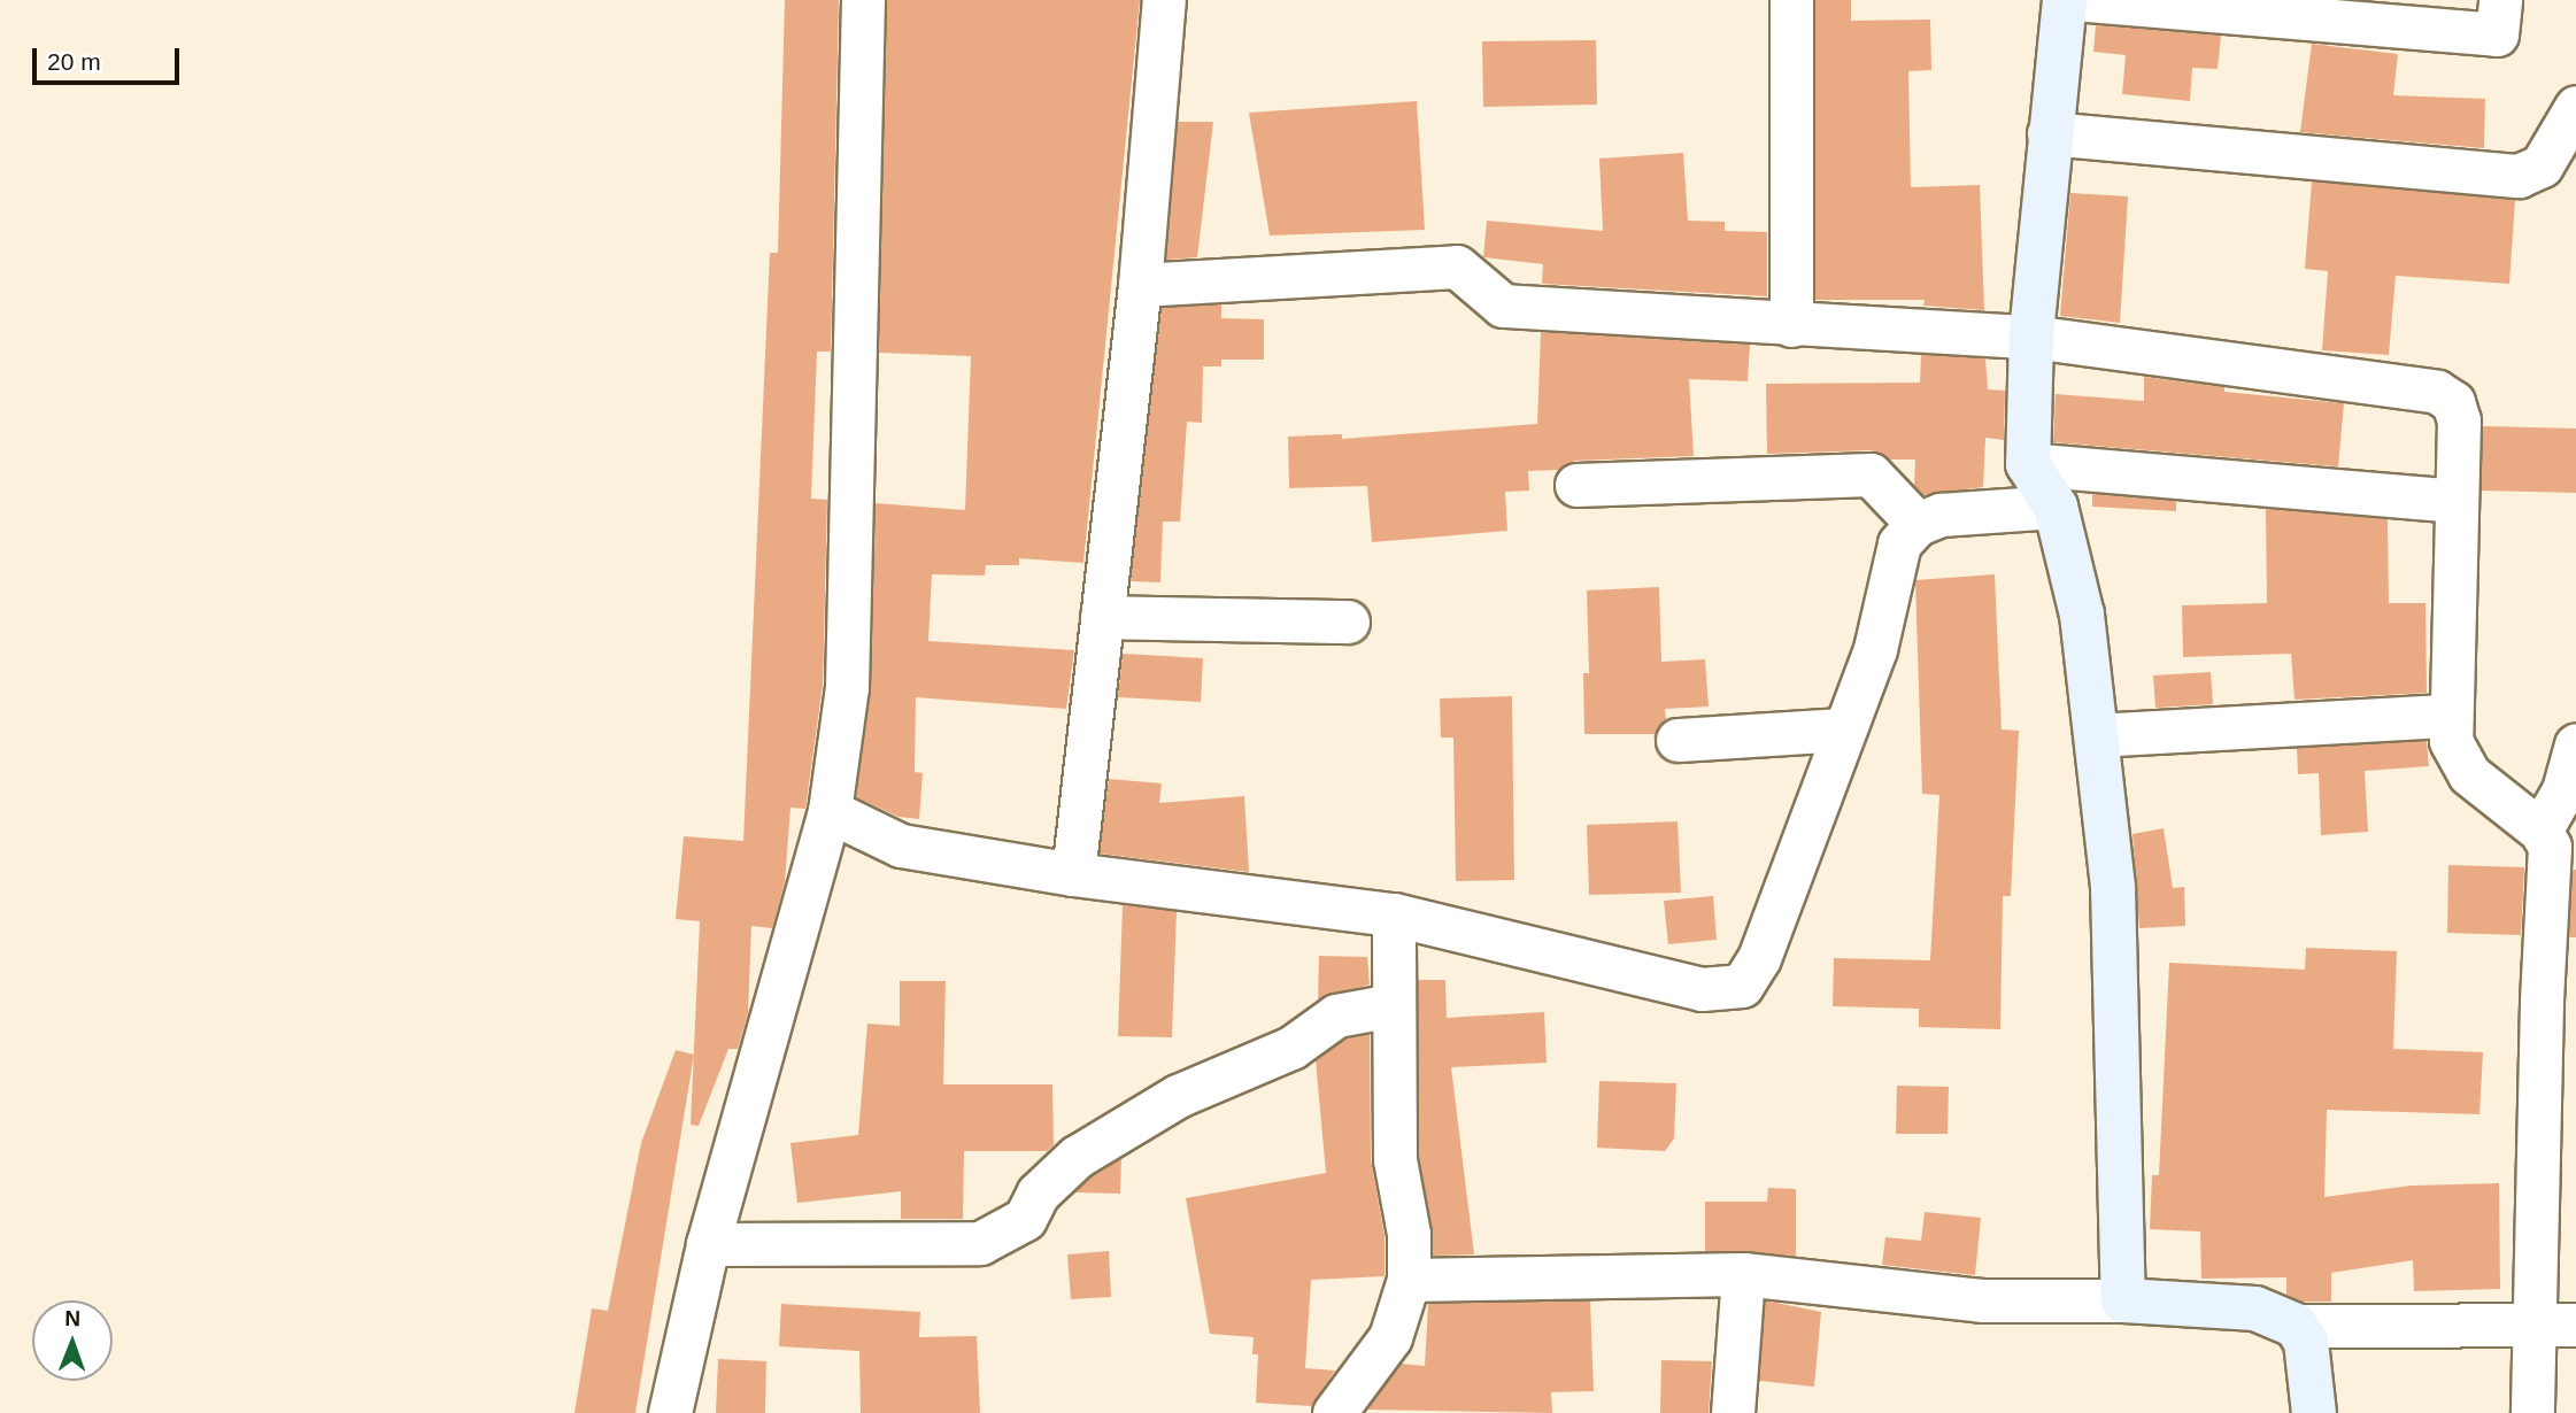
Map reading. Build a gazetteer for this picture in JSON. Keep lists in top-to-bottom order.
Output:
{
  "scale_bar": "20 m",
  "north": "top"
}
